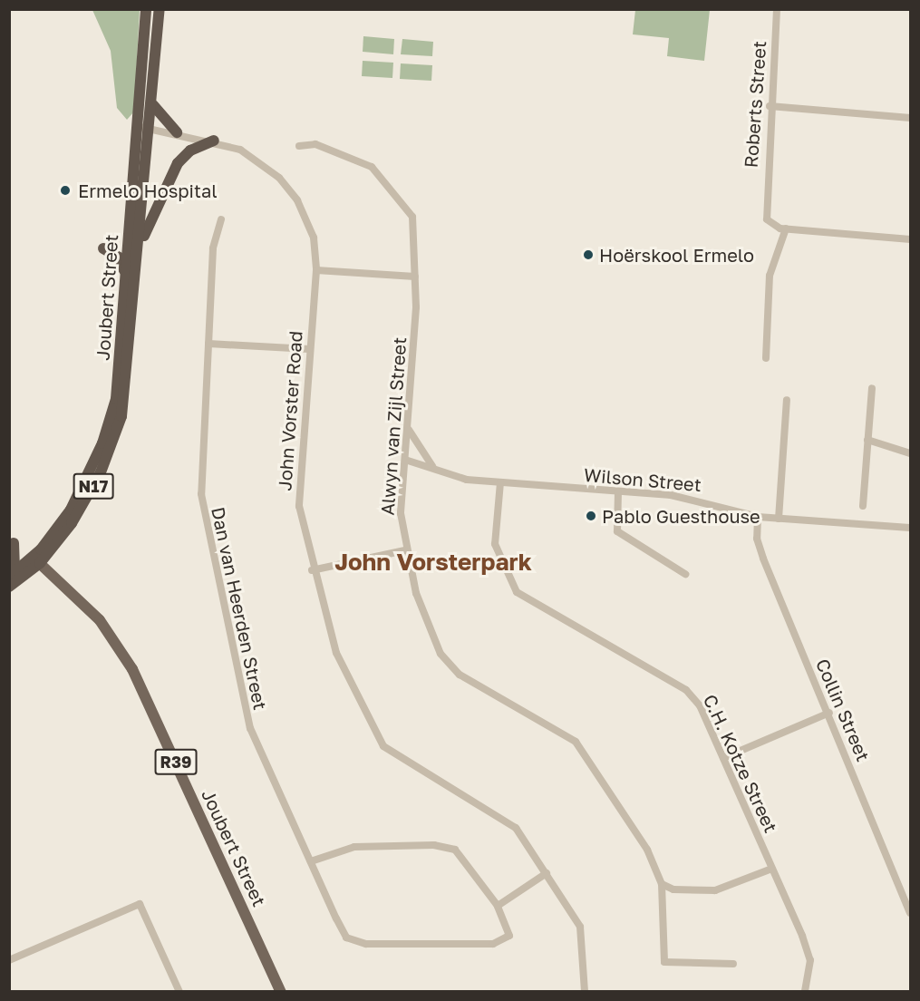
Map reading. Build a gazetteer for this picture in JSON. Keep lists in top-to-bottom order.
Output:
{
  "streets": {
    "highway": ["Joubert Street", "N17"],
    "main road": ["R39"],
    "street": [
      "Roberts Street",
      "John Vorster Road",
      "Alwyn van Zijl Street",
      "Wilson Street",
      "Dan van Heerden Street",
      "Collin Street",
      "C.H. Kotze Street"
    ]
  },
  "crossings": [
    ["Joubert Street", "John Vorster Road"],
    ["Joubert Street", "N17"],
    ["Alwyn van Zijl Street", "Wilson Street"],
    ["Wilson Street", "Collin Street"],
    ["Wilson Street", "C.H. Kotze Street"]
  ],
  "districts": ["John Vorsterpark"],
  "places": ["Ermelo Hospital", "Hoërskool Ermelo", "Pablo Guesthouse"]
}
